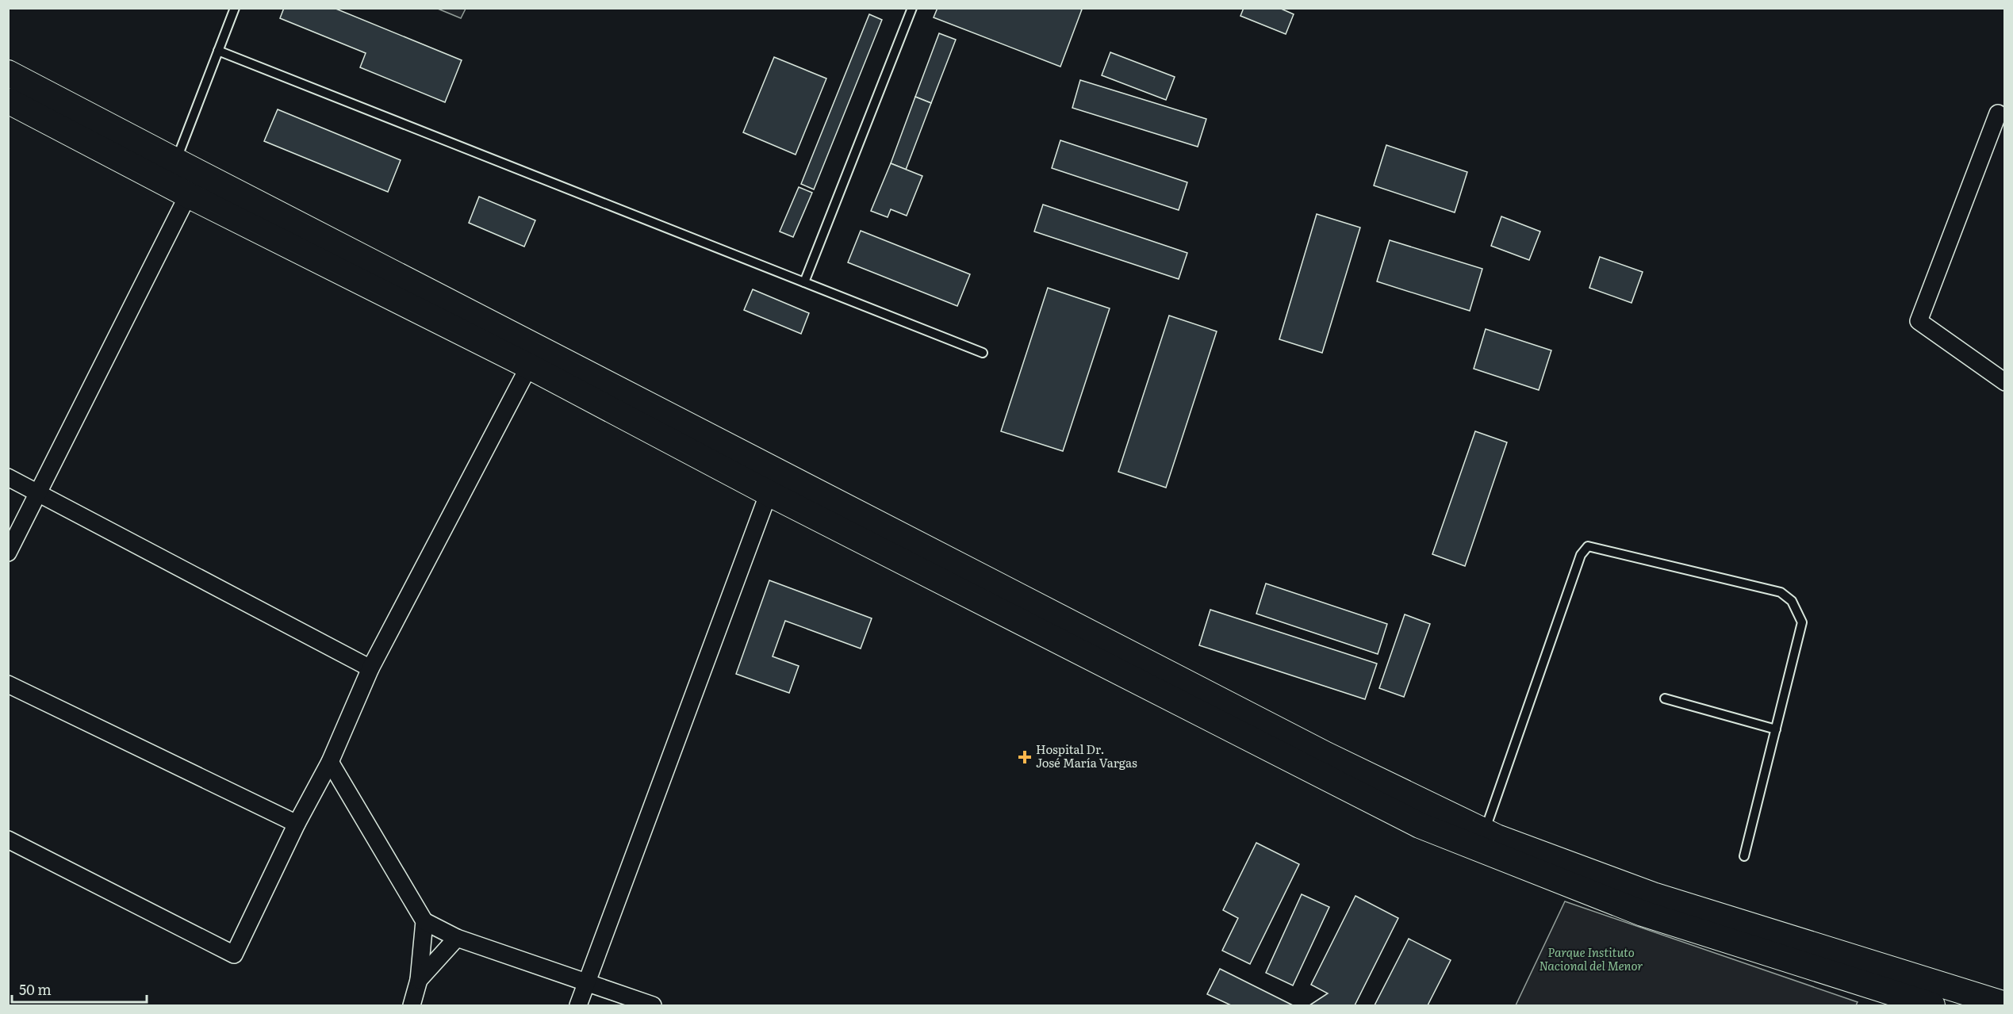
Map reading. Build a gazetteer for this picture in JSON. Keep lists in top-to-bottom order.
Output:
{
  "parks": ["Parque Instituto Nacional del Menor"],
  "places": {
    "health": ["Hospital Dr. José María Vargas"]
  },
  "scale_bar": "50 m"
}
